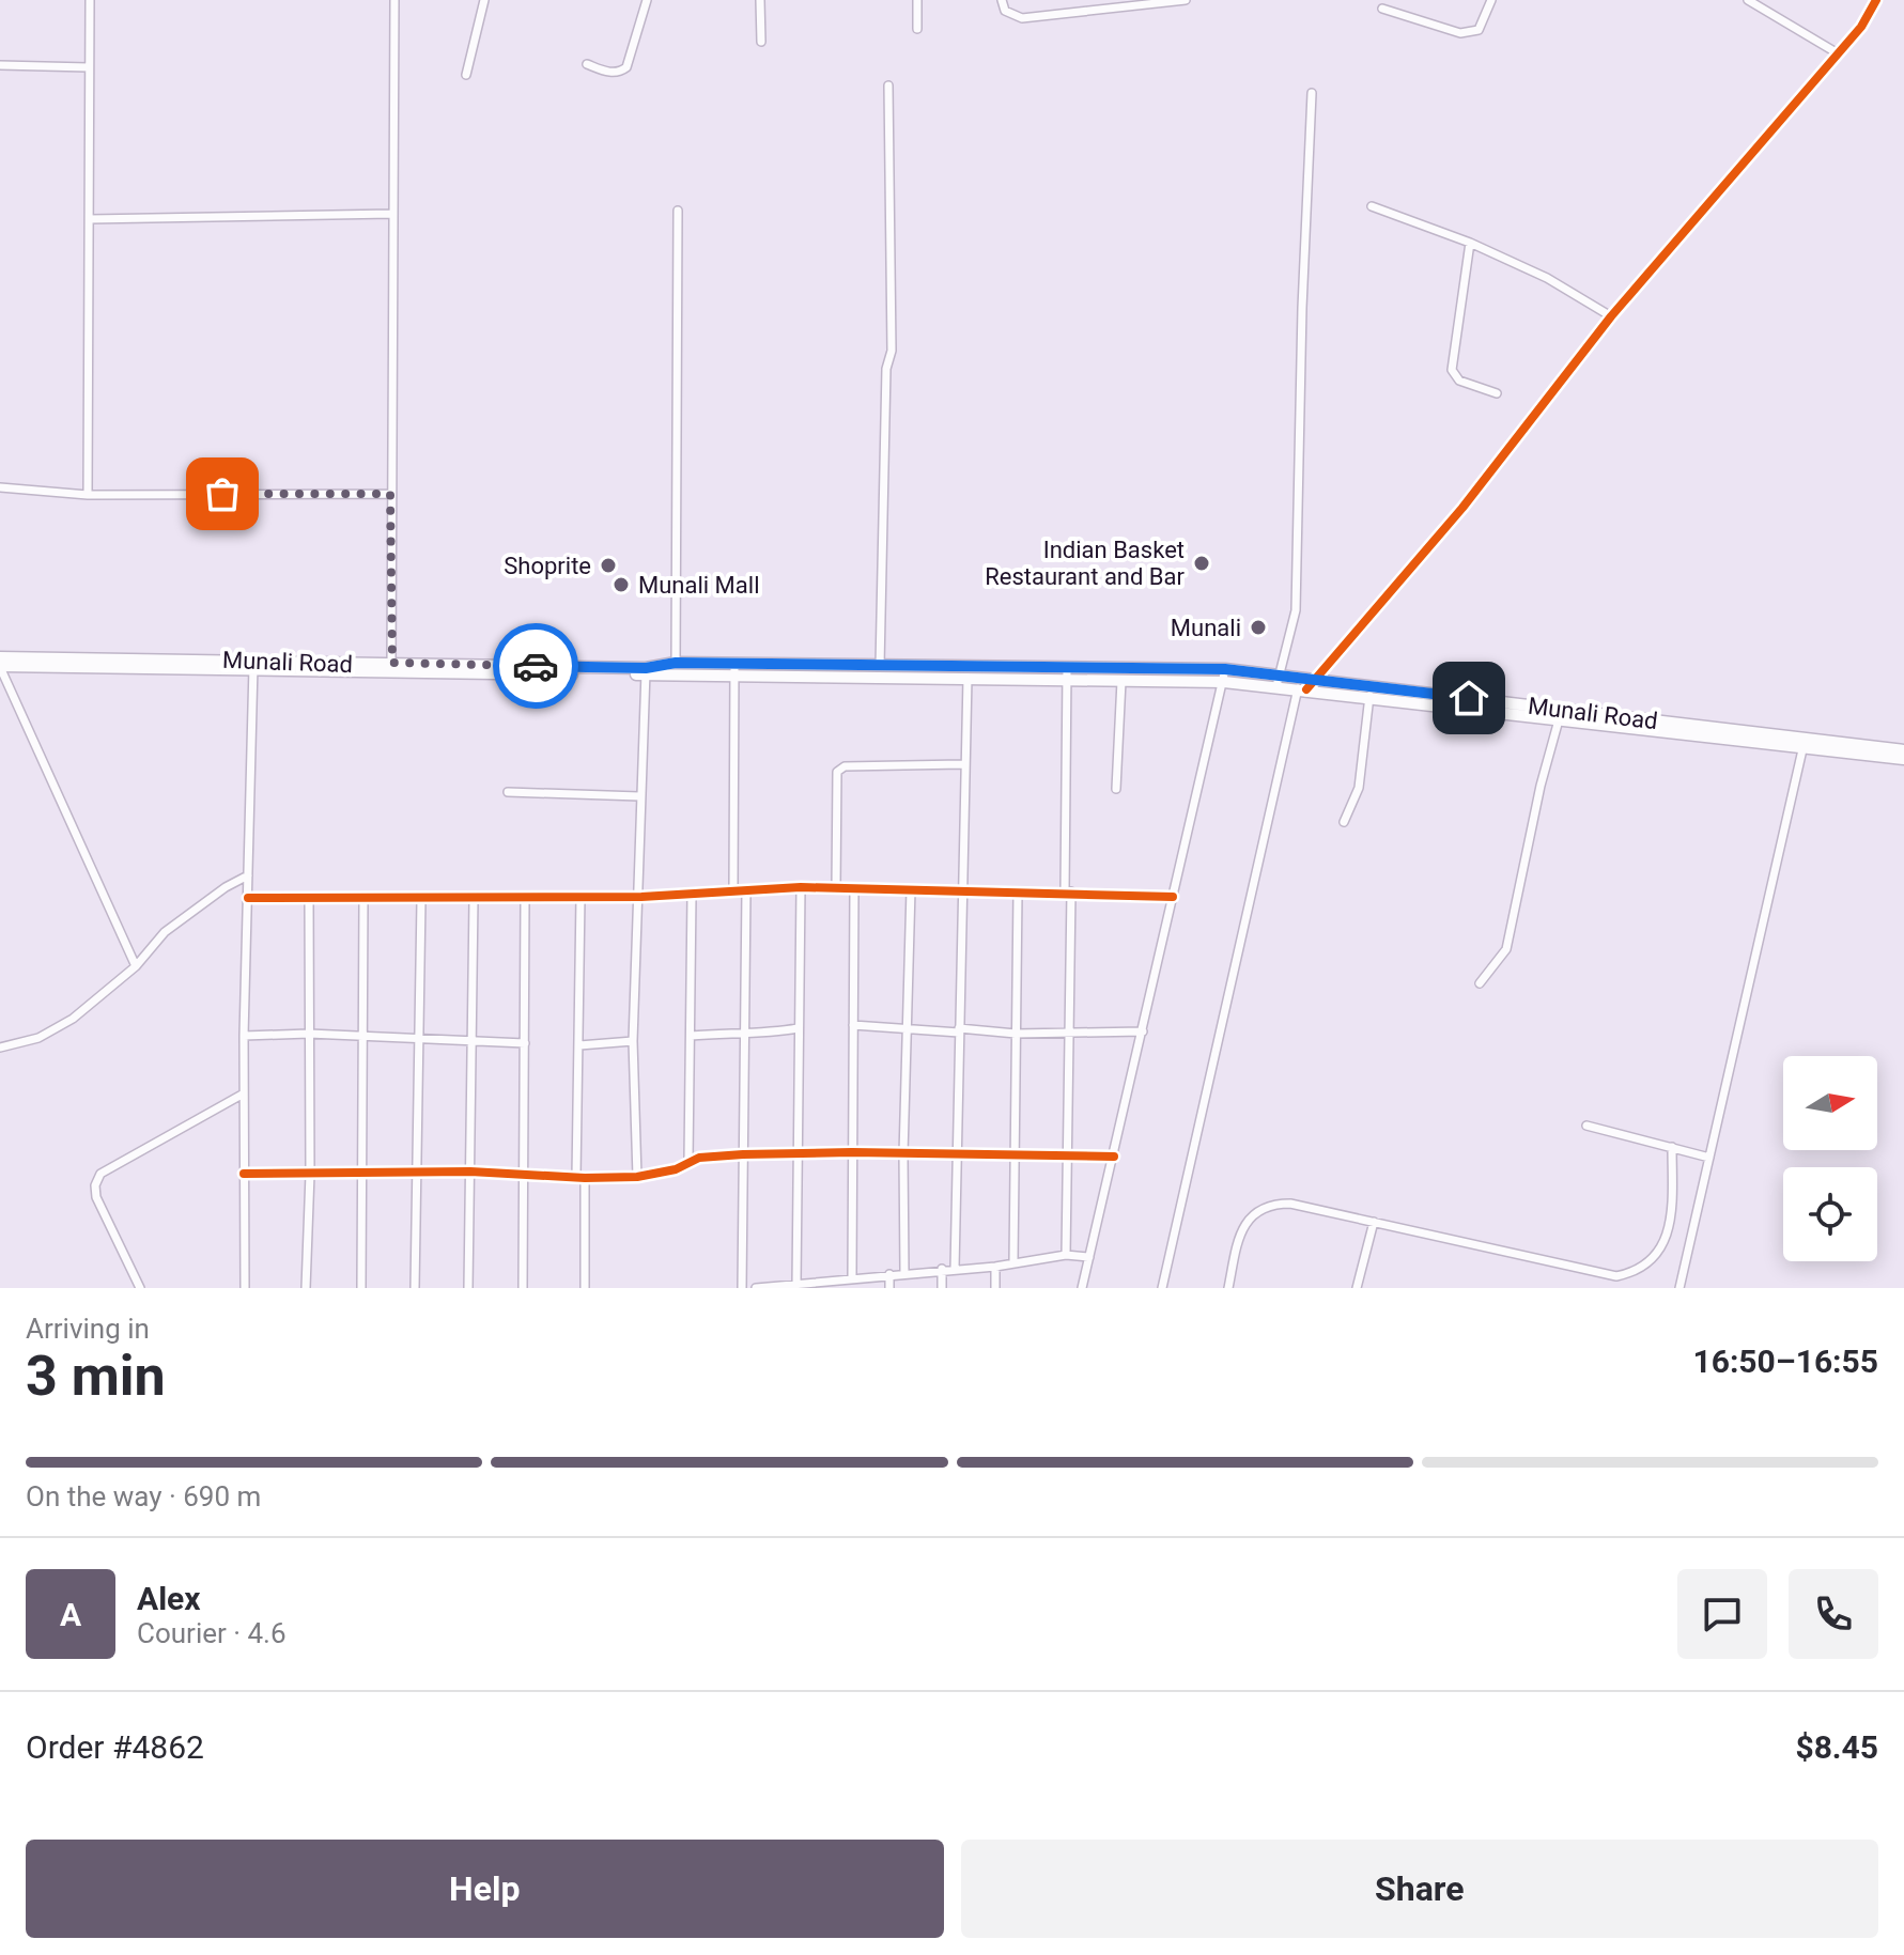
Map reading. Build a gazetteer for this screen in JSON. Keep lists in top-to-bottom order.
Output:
{
  "streets": {
    "main road": ["Munali Road"]
  },
  "places": [
    "Indian Basket Restaurant and Bar",
    "Shoprite",
    "Munali Mall",
    "Munali"
  ],
  "north": "right",
  "page": {
    "heading": ["3 min", "Arriving in", "16:50–16:55"],
    "panel": [
      "Alex",
      "Courier · 4.6",
      "Order #4862",
      "$8.45"
    ],
    "bar": "On the way · 690 m",
    "round": "A",
    "buttons": ["Help", "Share"]
  }
}
